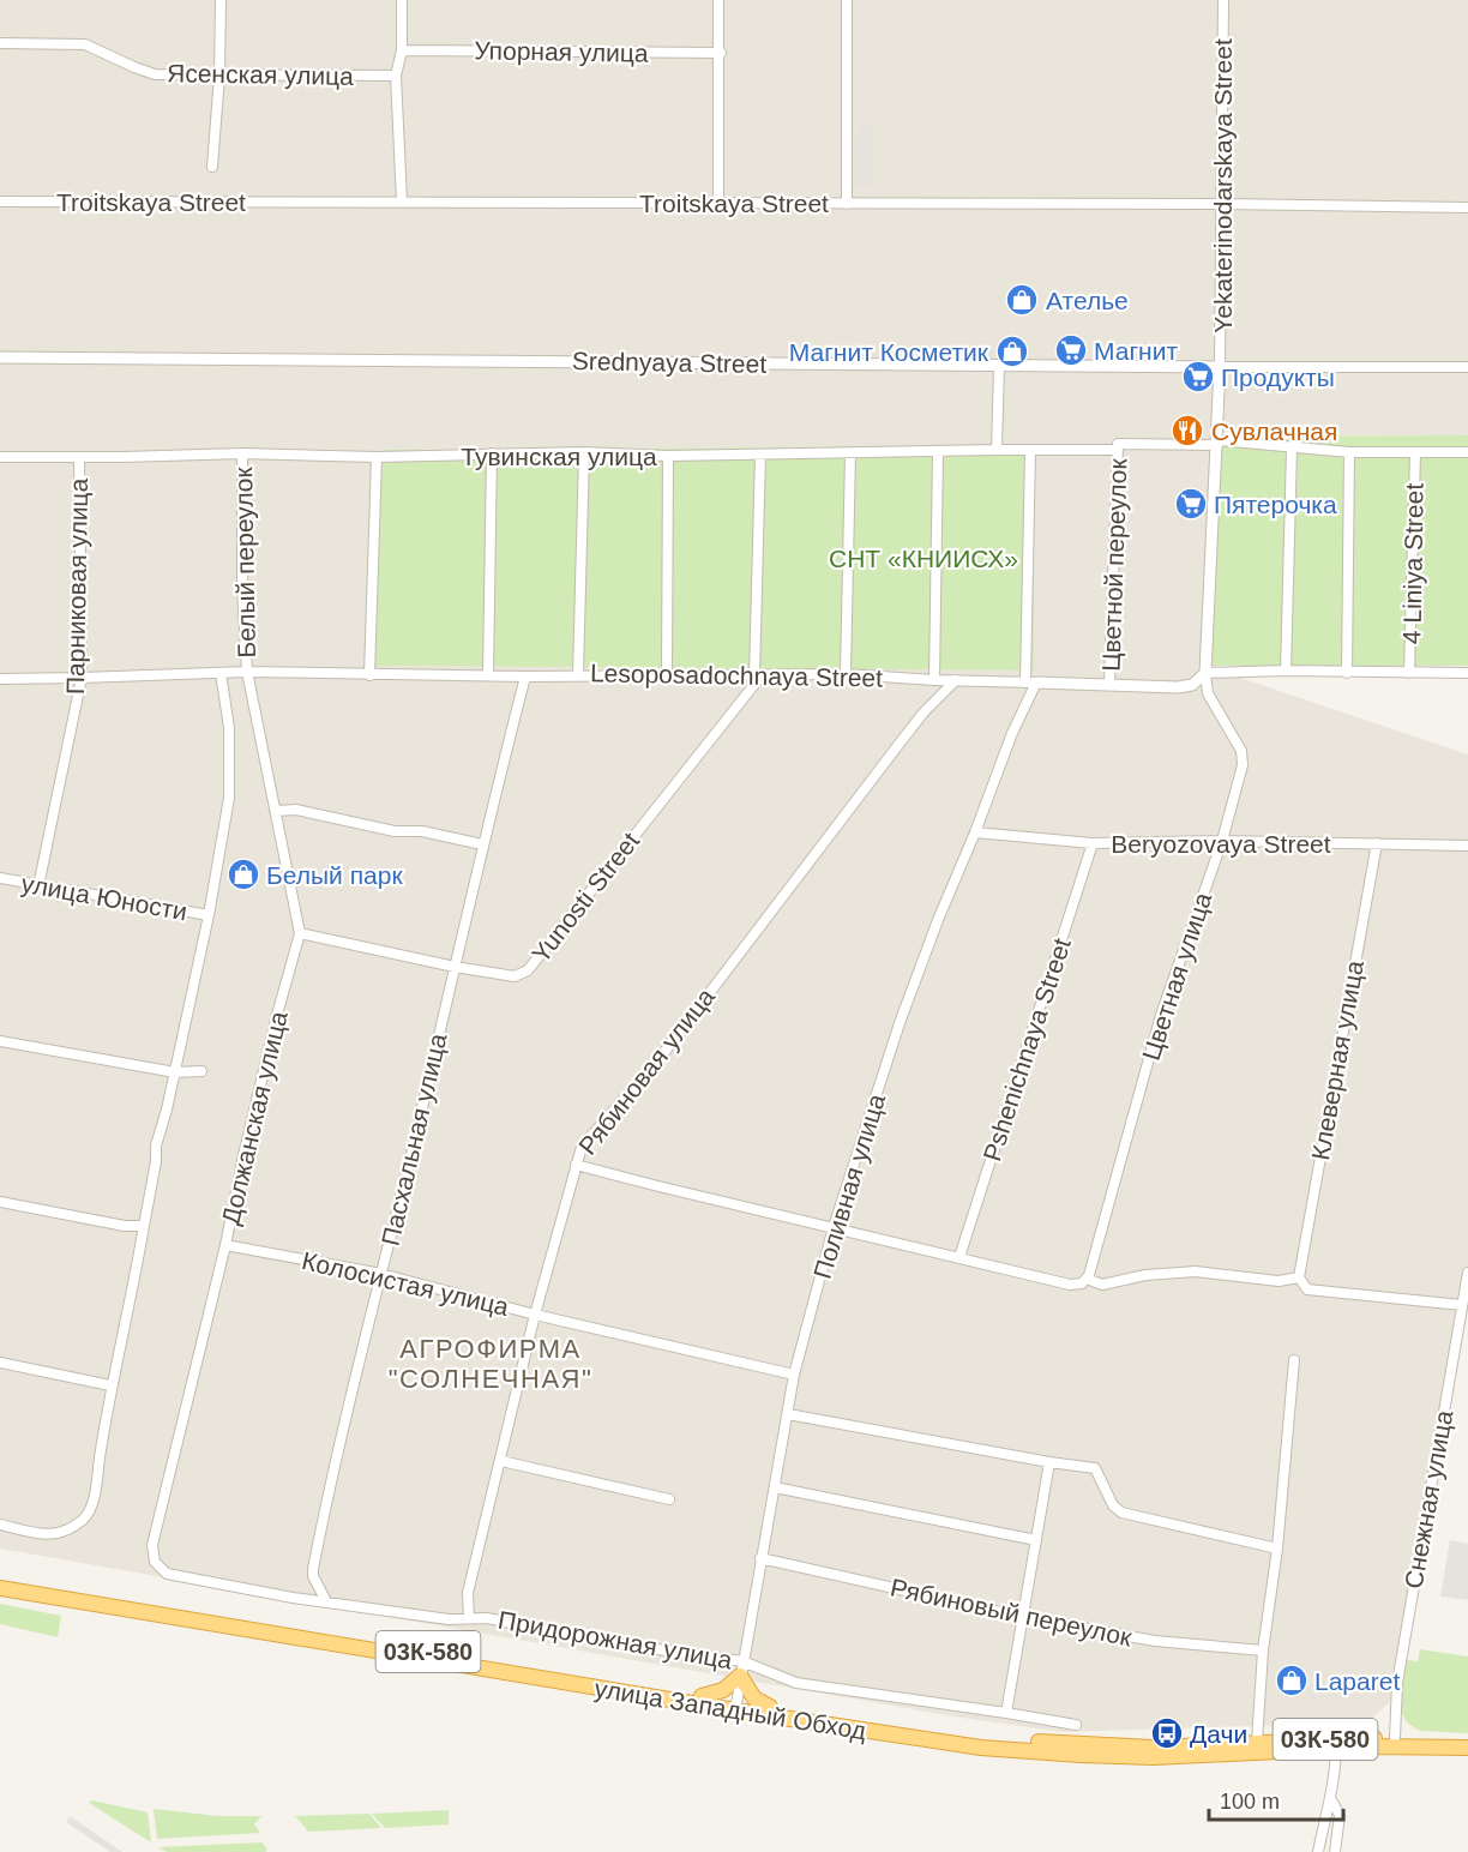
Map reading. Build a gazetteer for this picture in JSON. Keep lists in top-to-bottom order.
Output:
{
  "streets": {
    "highway": ["03К-580", "улица Западный Обход"],
    "street": [
      "Упорная улица",
      "Ясенская улица",
      "Yekaterinodarskaya Street",
      "Troitskaya Street",
      "Srednyaya Street",
      "Тувинская улица",
      "Белый переулок",
      "4 Liniya Street",
      "Цветной переулок",
      "Парниковая улица",
      "Lesoposadochnaya Street",
      "Beryozovaya Street",
      "улица Юности",
      "Yunosti Street",
      "Цветная улица",
      "Pshenichnaya Street",
      "Клеверная улица",
      "Рябиновая улица",
      "Должанская улица",
      "Пасхальная улица",
      "Поливная улица",
      "Колосистая улица",
      "Снежная улица",
      "Рябиновый переулок",
      "Придорожная улица"
    ]
  },
  "crossings": [
    ["Yekaterinodarskaya Street", "Troitskaya Street"],
    ["Yekaterinodarskaya Street", "Srednyaya Street"],
    ["Yekaterinodarskaya Street", "Тувинская улица"],
    ["Yekaterinodarskaya Street", "Lesoposadochnaya Street"],
    ["Yekaterinodarskaya Street", "Цветная улица"],
    ["Тувинская улица", "Белый переулок"],
    ["Тувинская улица", "4 Liniya Street"],
    ["Тувинская улица", "Цветной переулок"],
    ["Тувинская улица", "Парниковая улица"],
    ["Белый переулок", "Lesoposadochnaya Street"],
    ["Белый переулок", "Должанская улица"],
    ["4 Liniya Street", "Lesoposadochnaya Street"],
    ["Цветной переулок", "Lesoposadochnaya Street"],
    ["Парниковая улица", "Lesoposadochnaya Street"],
    ["Парниковая улица", "улица Юности"],
    ["Lesoposadochnaya Street", "Yunosti Street"],
    ["Lesoposadochnaya Street", "Цветная улица"],
    ["Lesoposadochnaya Street", "Рябиновая улица"],
    ["Lesoposadochnaya Street", "Должанская улица"],
    ["Lesoposadochnaya Street", "Пасхальная улица"],
    ["Lesoposadochnaya Street", "Поливная улица"],
    ["Beryozovaya Street", "Цветная улица"],
    ["Beryozovaya Street", "Pshenichnaya Street"],
    ["Beryozovaya Street", "Клеверная улица"],
    ["Beryozovaya Street", "Поливная улица"],
    ["Yunosti Street", "Должанская улица"],
    ["Yunosti Street", "Пасхальная улица"],
    ["Рябиновая улица", "Колосистая улица"],
    ["Рябиновая улица", "Придорожная улица"],
    ["Должанская улица", "Колосистая улица"],
    ["Должанская улица", "Придорожная улица"],
    ["Пасхальная улица", "Колосистая улица"],
    ["Пасхальная улица", "Придорожная улица"],
    ["Поливная улица", "Колосистая улица"],
    ["Поливная улица", "Рябиновый переулок"],
    ["Поливная улица", "Придорожная улица"],
    ["Поливная улица", "улица Западный Обход"],
    ["Снежная улица", "улица Западный Обход"]
  ],
  "districts": ["АГРОФИРМА \"СОЛНЕЧНАЯ\""],
  "parks": ["СНТ «КНИИСХ»"],
  "places": {
    "shop": [
      "Ателье",
      "Магнит Косметик",
      "Белый парк",
      "Laparet"
    ],
    "supermarket": ["Магнит", "Продукты", "Пятерочка"],
    "restaurant": ["Сувлачная"],
    "bus stop": ["Дачи"]
  },
  "scale_bar": "100 m"
}
